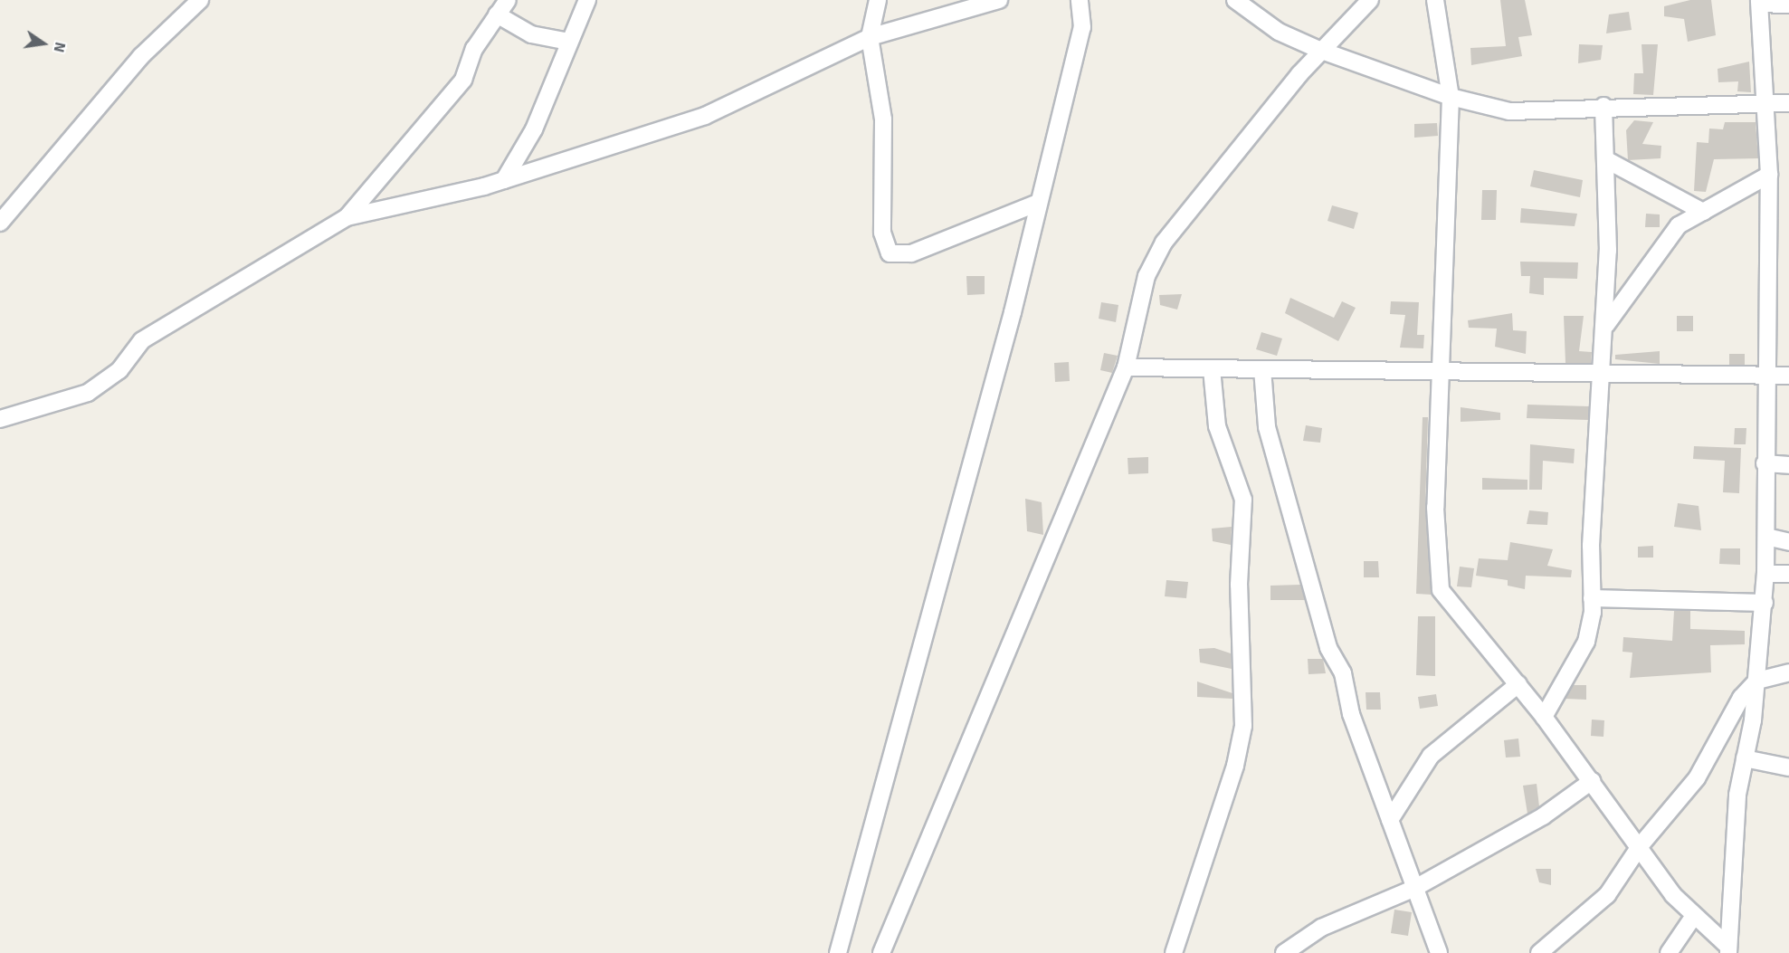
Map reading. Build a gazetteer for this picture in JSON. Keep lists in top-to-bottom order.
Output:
{
  "north": "right"
}
